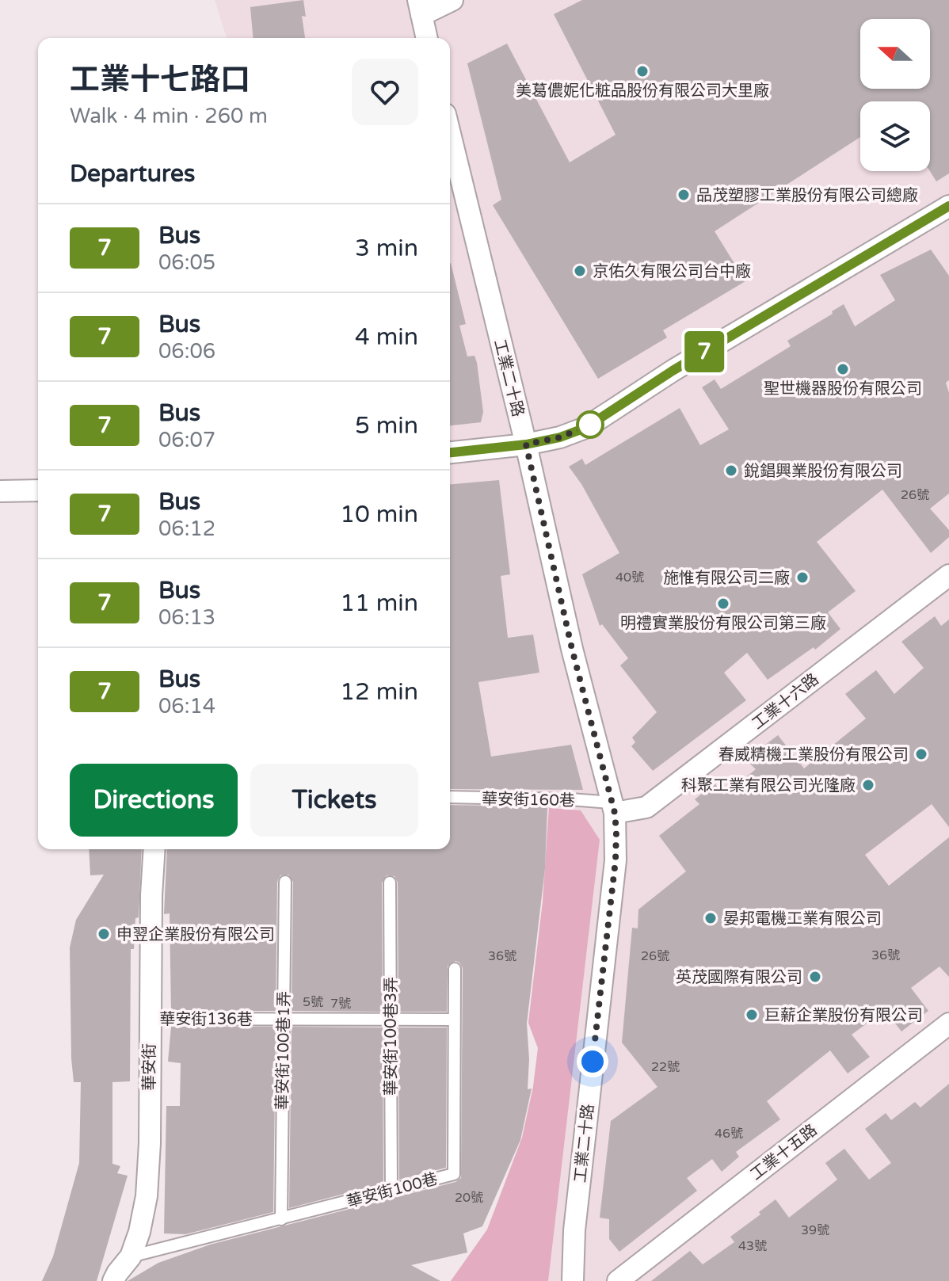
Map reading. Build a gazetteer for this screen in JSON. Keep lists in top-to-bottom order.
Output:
{
  "streets": {
    "street": [
      "工業二十路",
      "工業十六路",
      "華安街",
      "工業十五路"
    ],
    "lane": [
      "華安街160巷",
      "華安街136巷",
      "華安街100巷3弄",
      "華安街100巷1弄",
      "華安街100巷"
    ]
  },
  "crossings": [
    ["工業二十路", "工業十六路"],
    ["工業二十路", "華安街160巷"],
    ["工業十六路", "華安街160巷"],
    ["華安街136巷", "華安街100巷3弄"],
    ["華安街136巷", "華安街100巷1弄"],
    ["華安街136巷", "華安街"],
    ["華安街136巷", "華安街100巷"],
    ["華安街100巷3弄", "華安街100巷"],
    ["華安街100巷1弄", "華安街100巷"],
    ["華安街", "華安街100巷"]
  ],
  "places": [
    "美葛儂妮化粧品股份有限公司大里廠",
    "品茂塑膠工業股份有限公司總廠",
    "京佑久有限公司台中廠",
    "聖世機器股份有限公司",
    "銳錩興業股份有限公司",
    "施惟有限公司二廠",
    "明禮實業股份有限公司第三廠",
    "春威精機工業股份有限公司",
    "科聚工業有限公司光隆廠",
    "晏邦電機工業有限公司",
    "申翌企業股份有限公司",
    "英茂國際有限公司",
    "巨薪企業股份有限公司"
  ],
  "lines": ["bus line 7"],
  "house_numbers": [
    "26號",
    "40號",
    "36號",
    "36號",
    "26號",
    "5號",
    "7號",
    "22號",
    "46號",
    "20號",
    "39號",
    "43號"
  ],
  "north": "left",
  "page": {
    "on_map": "7",
    "heading": [
      ["工業十七路口", "Walk · 4 min · 260 m"],
      "Departures"
    ],
    "list": [
      {
        "mark": "7",
        "name": "Bus",
        "note": "06:05",
        "value": "3 min"
      },
      {
        "mark": "7",
        "name": "Bus",
        "note": "06:06",
        "value": "4 min"
      },
      {
        "mark": "7",
        "name": "Bus",
        "note": "06:07",
        "value": "5 min"
      },
      {
        "mark": "7",
        "name": "Bus",
        "note": "06:12",
        "value": "10 min"
      },
      {
        "mark": "7",
        "name": "Bus",
        "note": "06:13",
        "value": "11 min"
      },
      {
        "mark": "7",
        "name": "Bus",
        "note": "06:14",
        "value": "12 min"
      }
    ],
    "buttons": ["Directions", "Tickets"]
  }
}
